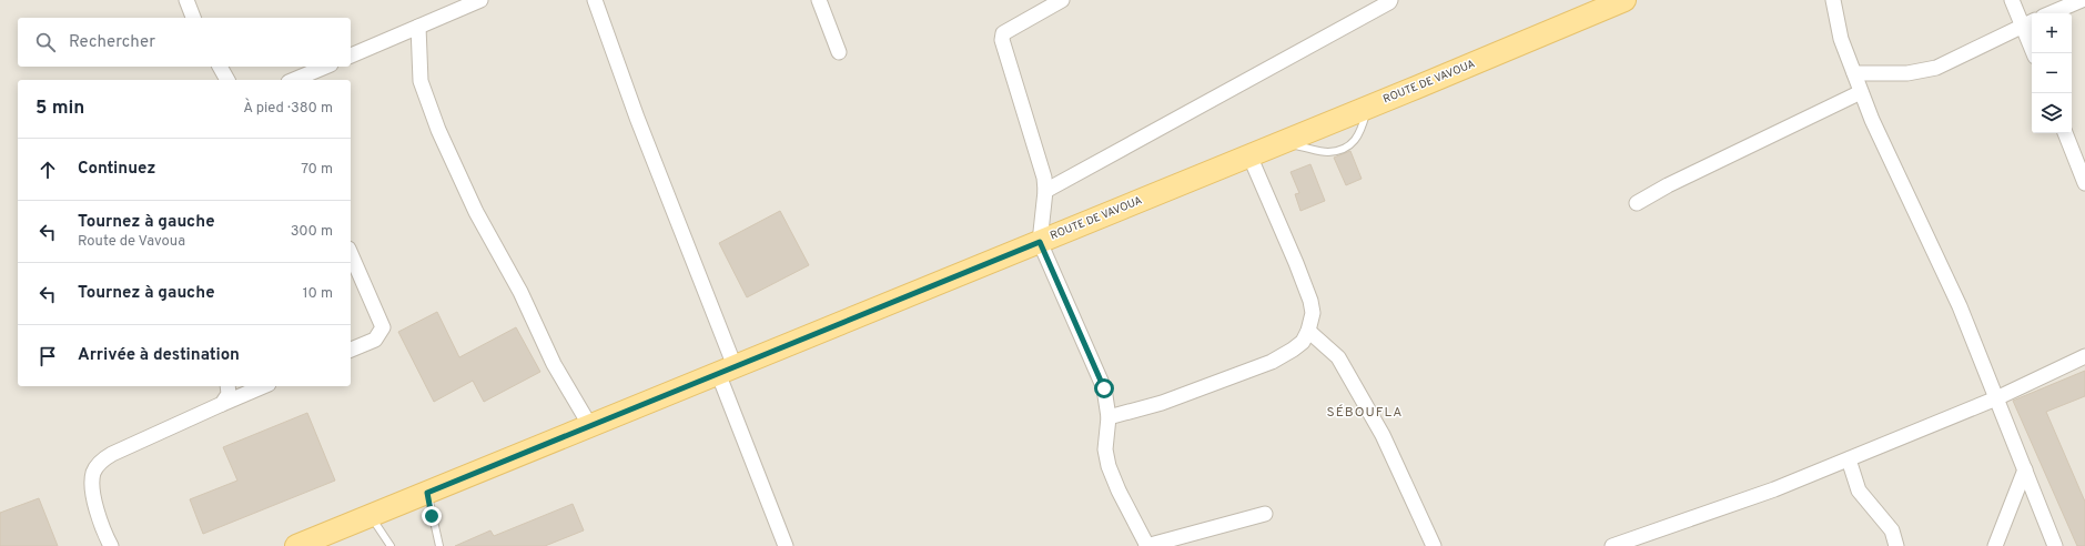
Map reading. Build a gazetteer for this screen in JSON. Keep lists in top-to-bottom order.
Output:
{
  "streets": {
    "main road": ["ROUTE DE VAVOUA"]
  },
  "districts": ["SÉBOUFLA"],
  "page": {
    "map_buttons": ["+", "−"],
    "search": "Rechercher",
    "heading": ["5 min", "À pied · 380 m"],
    "list": [
      ["Continuez", "70 m"],
      ["Tournez à gauche", "Route de Vavoua", "300 m"],
      ["Tournez à gauche", "10 m"],
      "Arrivée à destination"
    ]
  }
}
